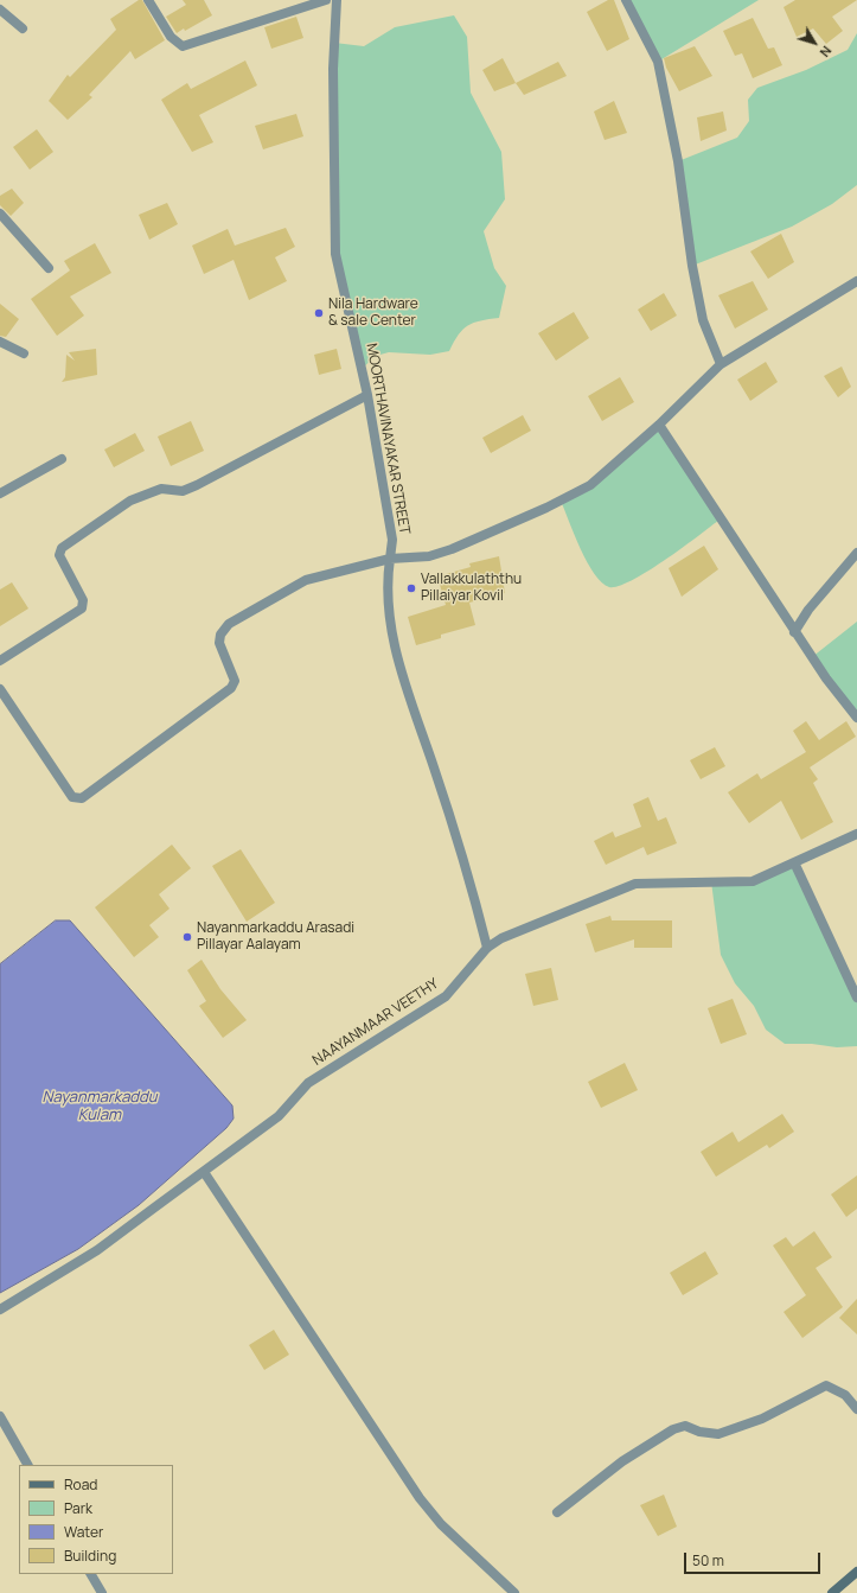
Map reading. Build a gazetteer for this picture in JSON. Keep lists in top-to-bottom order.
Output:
{
  "streets": {
    "street": ["MOORTHAVINAYAKAR STREET", "NAAYANMAAR VEETHY"]
  },
  "crossings": [
    ["MOORTHAVINAYAKAR STREET", "NAAYANMAAR VEETHY"]
  ],
  "water": ["Nayanmarkaddu Kulam"],
  "places": ["Nila Hardware & sale Center", "Vallakkulaththu Pillaiyar Kovil", "Nayanmarkaddu Arasadi Pillayar Aalayam"],
  "legend": [
    "Road",
    "Park",
    "Water",
    "Building"
  ],
  "scale_bar": "50 m",
  "north": "bottom right"
}
